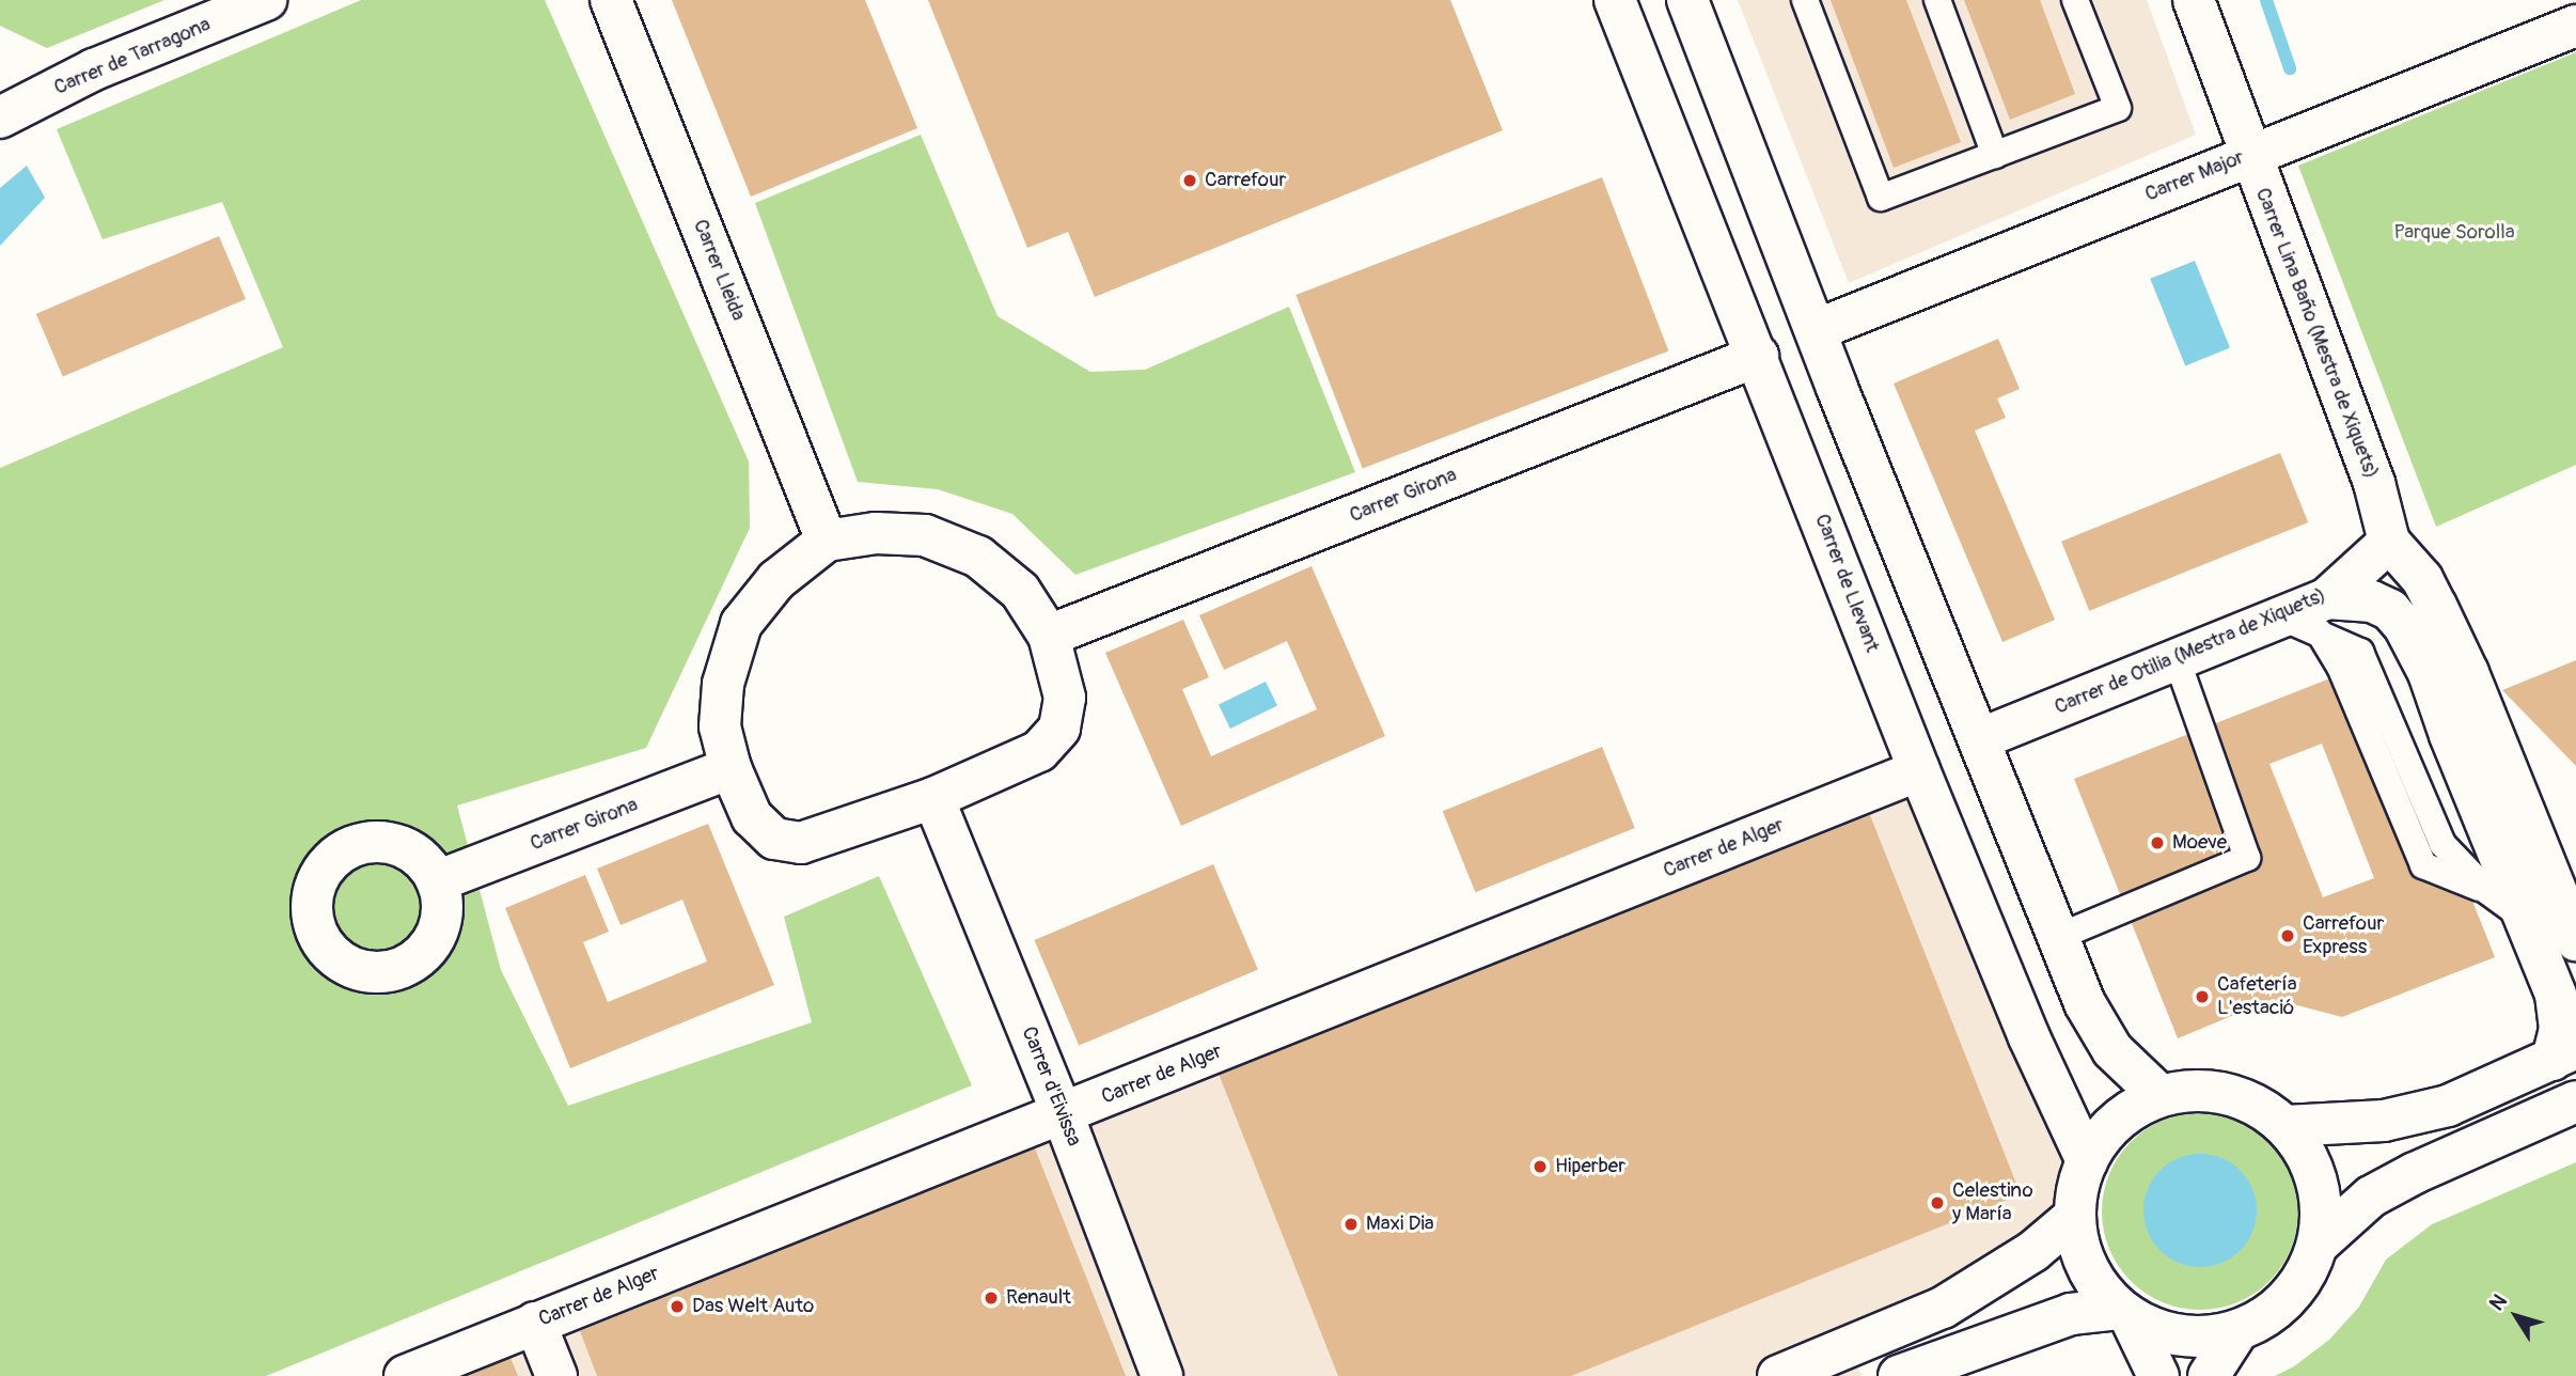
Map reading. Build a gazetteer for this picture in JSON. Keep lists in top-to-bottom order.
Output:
{
  "streets": {
    "street": [
      "Carrer de Tarragona",
      "Carrer Major",
      "Carrer Lleida",
      "Carrer Lina Baño (Mestra de Xiquets)",
      "Carrer Girona",
      "Carrer de Llevant",
      "Carrer de Otilia (Mestra de Xiquets)",
      "Carrer de Alger",
      "Carrer d'Eivissa"
    ]
  },
  "crossings": [
    ["Carrer Major", "Carrer Lina Baño (Mestra de Xiquets)"],
    ["Carrer Lina Baño (Mestra de Xiquets)", "Carrer de Otilia (Mestra de Xiquets)"],
    ["Carrer Girona", "Carrer de Llevant"],
    ["Carrer de Llevant", "Carrer de Alger"],
    ["Carrer de Alger", "Carrer d'Eivissa"]
  ],
  "parks": ["Parque Sorolla"],
  "places": [
    "Carrefour",
    "Moeve",
    "Carrefour Express",
    "Cafetería L'estació",
    "Hiperber",
    "Celestino y María",
    "Maxi Dia",
    "Renault",
    "Das Welt Auto"
  ],
  "north": "top left"
}
